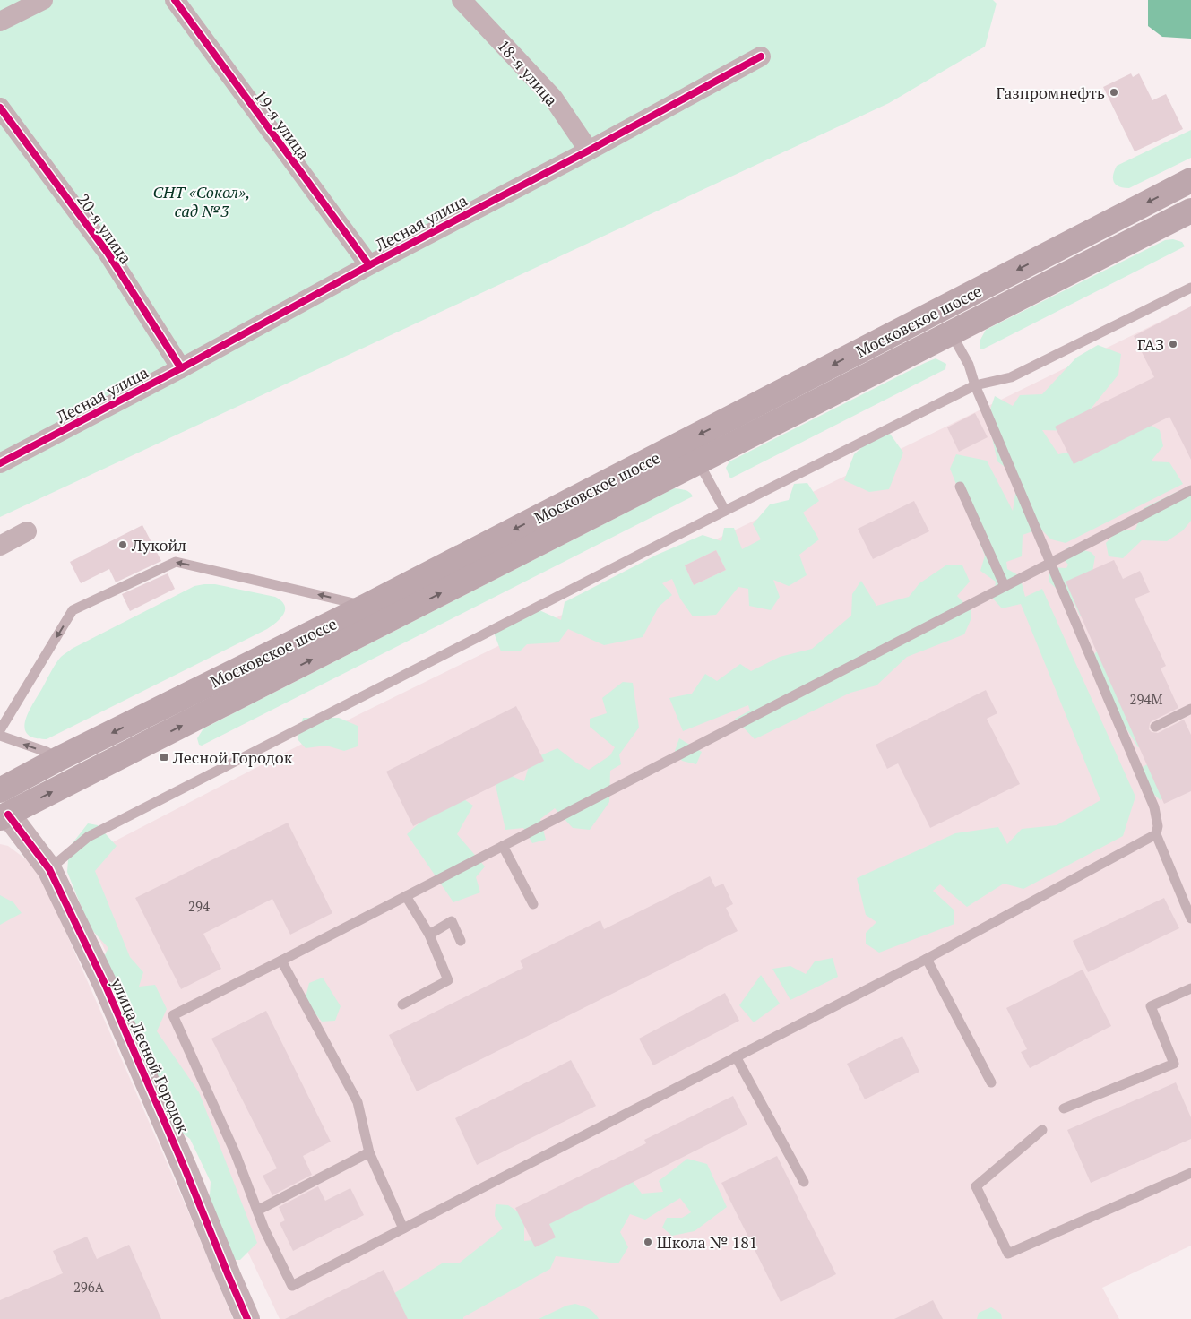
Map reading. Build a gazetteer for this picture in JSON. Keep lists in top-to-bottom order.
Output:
{
  "streets": {
    "main road": ["Московское шоссе"],
    "street": [
      "18-я улица",
      "19-я улица",
      "Лесная улица",
      "20-я улица",
      "улица Лесной Городок"
    ]
  },
  "crossings": [
    ["18-я улица", "Лесная улица"],
    ["19-я улица", "Лесная улица"],
    ["Лесная улица", "20-я улица"],
    ["Московское шоссе", "улица Лесной Городок"]
  ],
  "parks": ["СНТ «Сокол», сад №3"],
  "places": {
    "other": [
      "Газпромнефть",
      "ГАЗ",
      "Лукойл",
      "Школа № 181"
    ],
    "transit": ["Лесной Городок"]
  },
  "house_numbers": ["294М", "294", "296А"]
}
